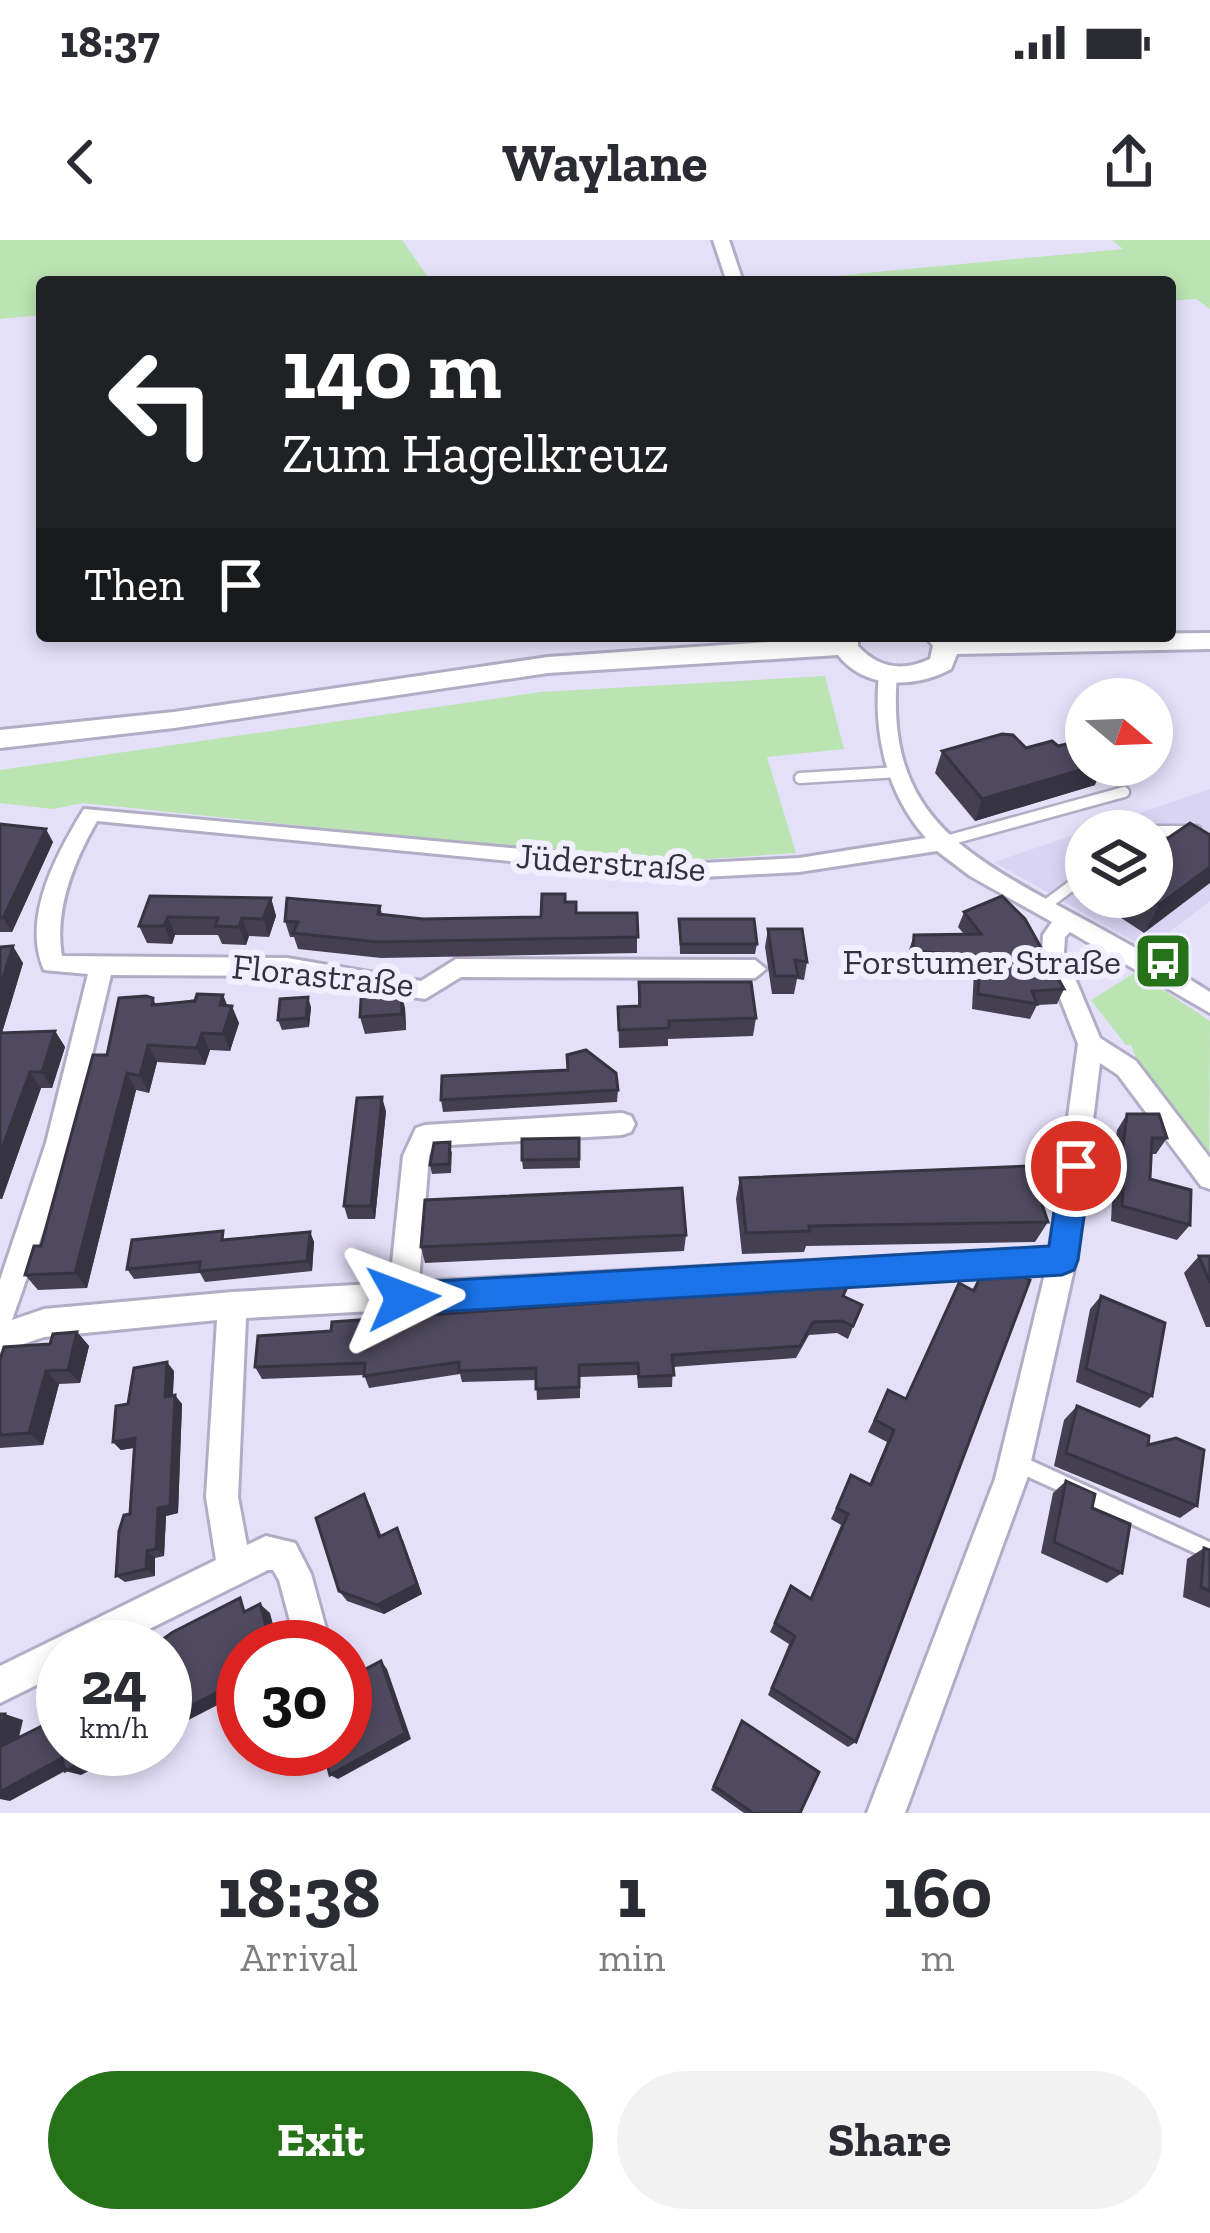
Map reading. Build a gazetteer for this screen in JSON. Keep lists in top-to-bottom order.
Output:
{
  "streets": {
    "street": ["Jüderstraße", "Florastraße"]
  },
  "crossings": [
    ["Jüderstraße", "Florastraße"]
  ],
  "places": {
    "bus stop": ["Forstumer Straße"]
  },
  "north": "right",
  "page": {
    "status": "18:37",
    "header": "Waylane",
    "turn": ["140 m", "Zum Hagelkreuz"],
    "then": "Then",
    "speed": "24 km/h",
    "limit": "30",
    "eta": [
      "18:38",
      "Arrival",
      "1",
      "min",
      "160",
      "m"
    ],
    "buttons": ["Exit", "Share"]
  }
}
